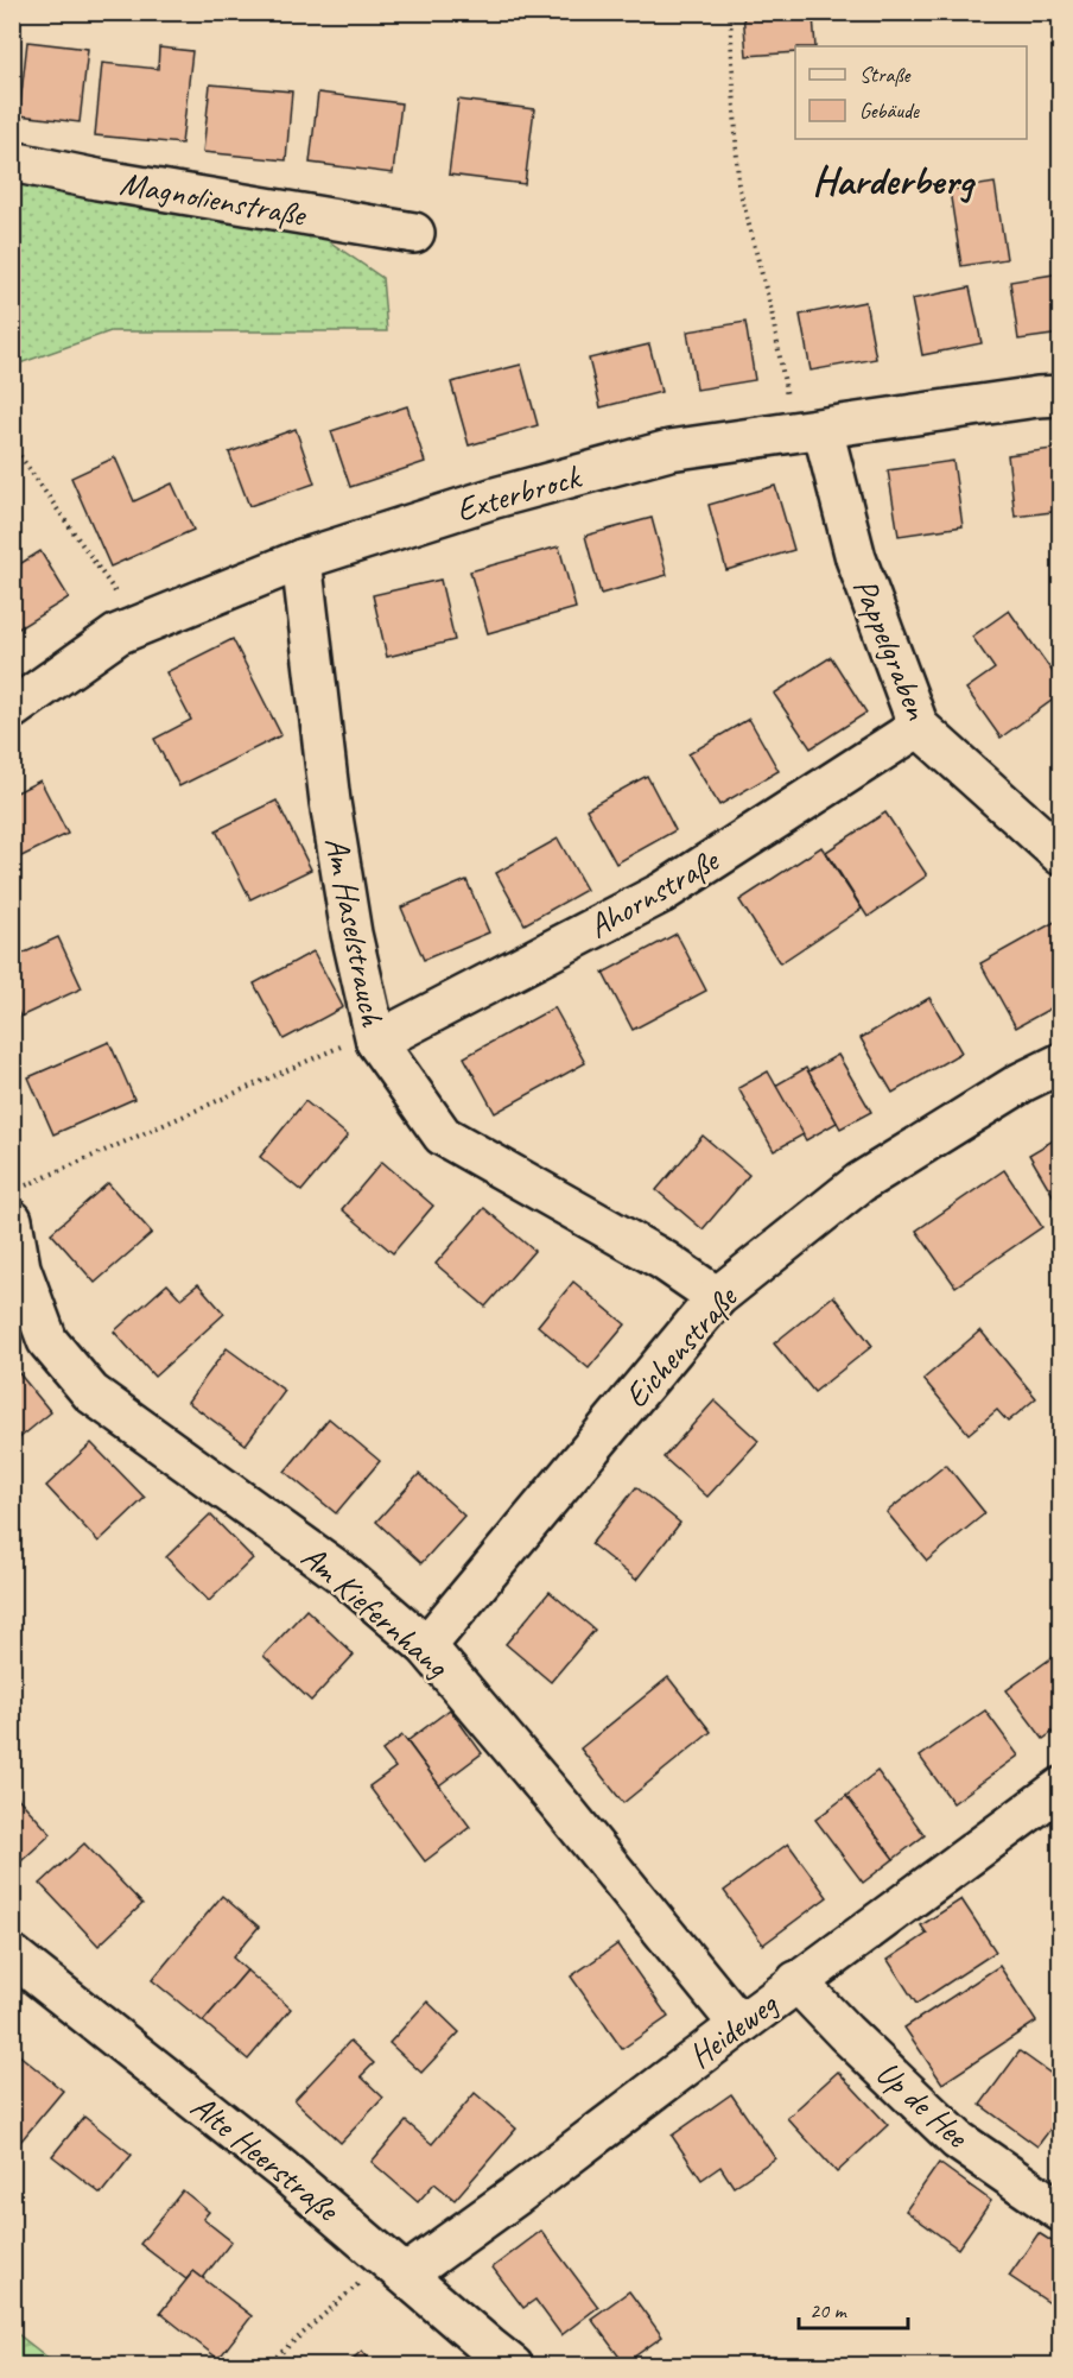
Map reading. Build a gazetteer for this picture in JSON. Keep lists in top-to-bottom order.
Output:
{
  "streets": {
    "street": [
      "Magnolienstraße",
      "Exterbrock",
      "Pappelgraben",
      "Ahornstraße",
      "Am Haselstrauch",
      "Eichenstraße",
      "Am Kiefernhang",
      "Heideweg",
      "Up de Hee",
      "Alte Heerstraße"
    ]
  },
  "crossings": [
    ["Exterbrock", "Pappelgraben"],
    ["Exterbrock", "Am Haselstrauch"],
    ["Pappelgraben", "Ahornstraße"],
    ["Ahornstraße", "Am Haselstrauch"],
    ["Am Haselstrauch", "Eichenstraße"],
    ["Eichenstraße", "Am Kiefernhang"],
    ["Am Kiefernhang", "Heideweg"],
    ["Heideweg", "Up de Hee"],
    ["Heideweg", "Alte Heerstraße"]
  ],
  "districts": ["Harderberg"],
  "legend": ["Straße", "Gebäude"],
  "scale_bar": "20 m"
}
